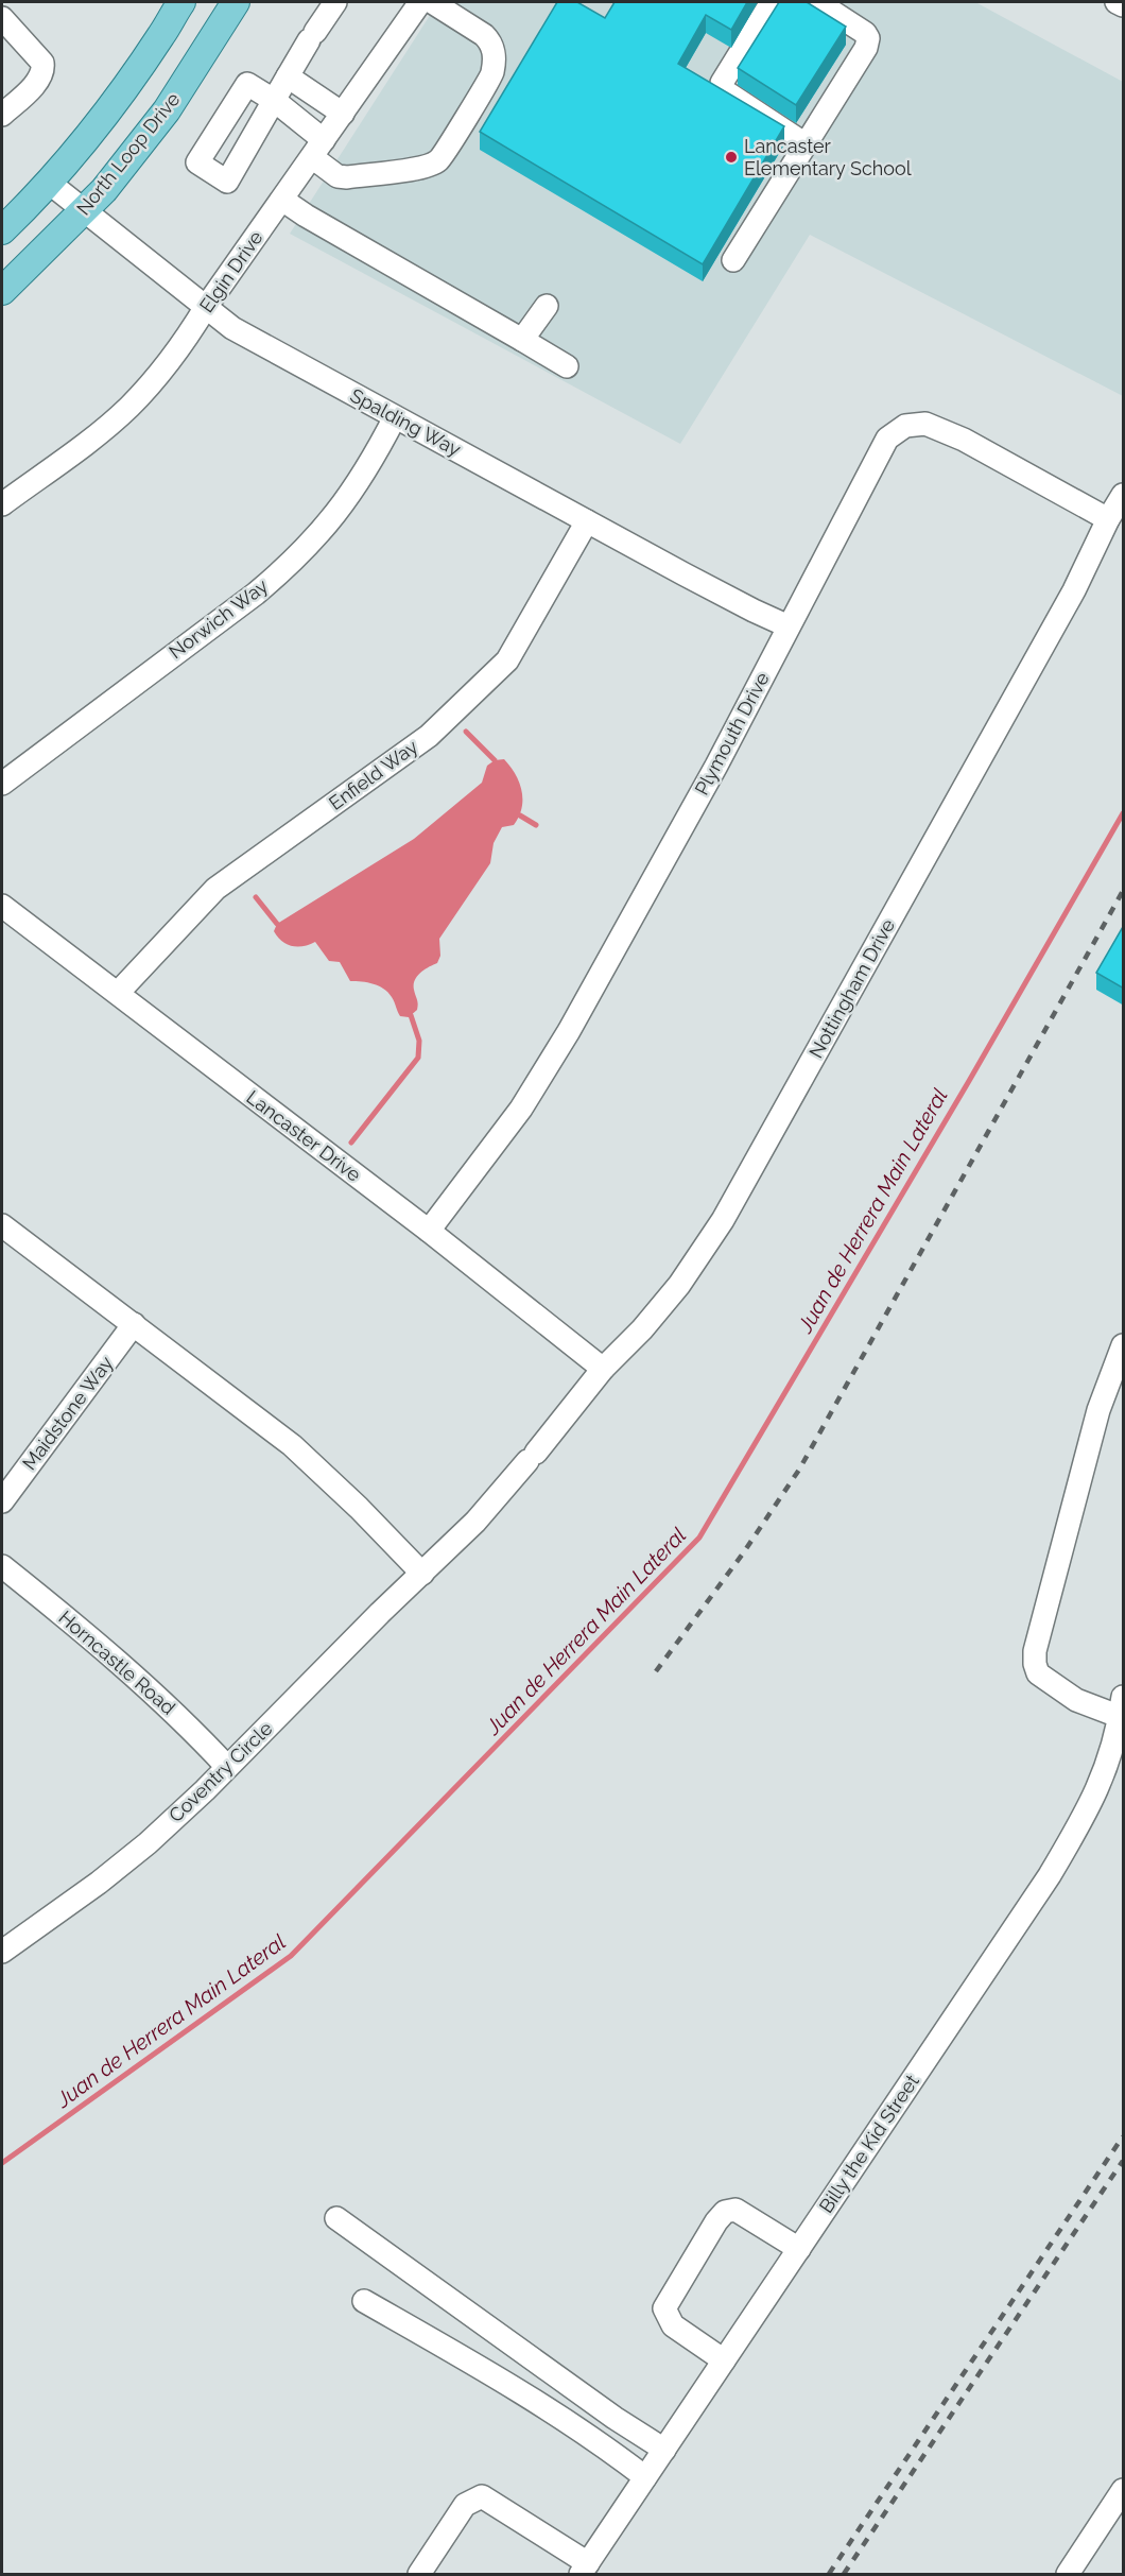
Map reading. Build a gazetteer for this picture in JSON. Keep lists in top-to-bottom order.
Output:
{
  "streets": {
    "main road": ["North Loop Drive"],
    "street": [
      "Elgin Drive",
      "Spalding Way",
      "Norwich Way",
      "Plymouth Drive",
      "Enfield Way",
      "Nottingham Drive",
      "Lancaster Drive",
      "Maidstone Way",
      "Horncastle Road",
      "Coventry Circle",
      "Billy the Kid Street"
    ]
  },
  "crossings": [
    ["North Loop Drive", "Spalding Way"],
    ["Elgin Drive", "Spalding Way"],
    ["Spalding Way", "Norwich Way"],
    ["Spalding Way", "Plymouth Drive"],
    ["Spalding Way", "Enfield Way"],
    ["Plymouth Drive", "Nottingham Drive"],
    ["Plymouth Drive", "Lancaster Drive"],
    ["Enfield Way", "Lancaster Drive"],
    ["Nottingham Drive", "Lancaster Drive"],
    ["Nottingham Drive", "Coventry Circle"],
    ["Horncastle Road", "Coventry Circle"]
  ],
  "water": ["Juan de Herrera Main Lateral"],
  "places": ["Lancaster Elementary School"]
}
